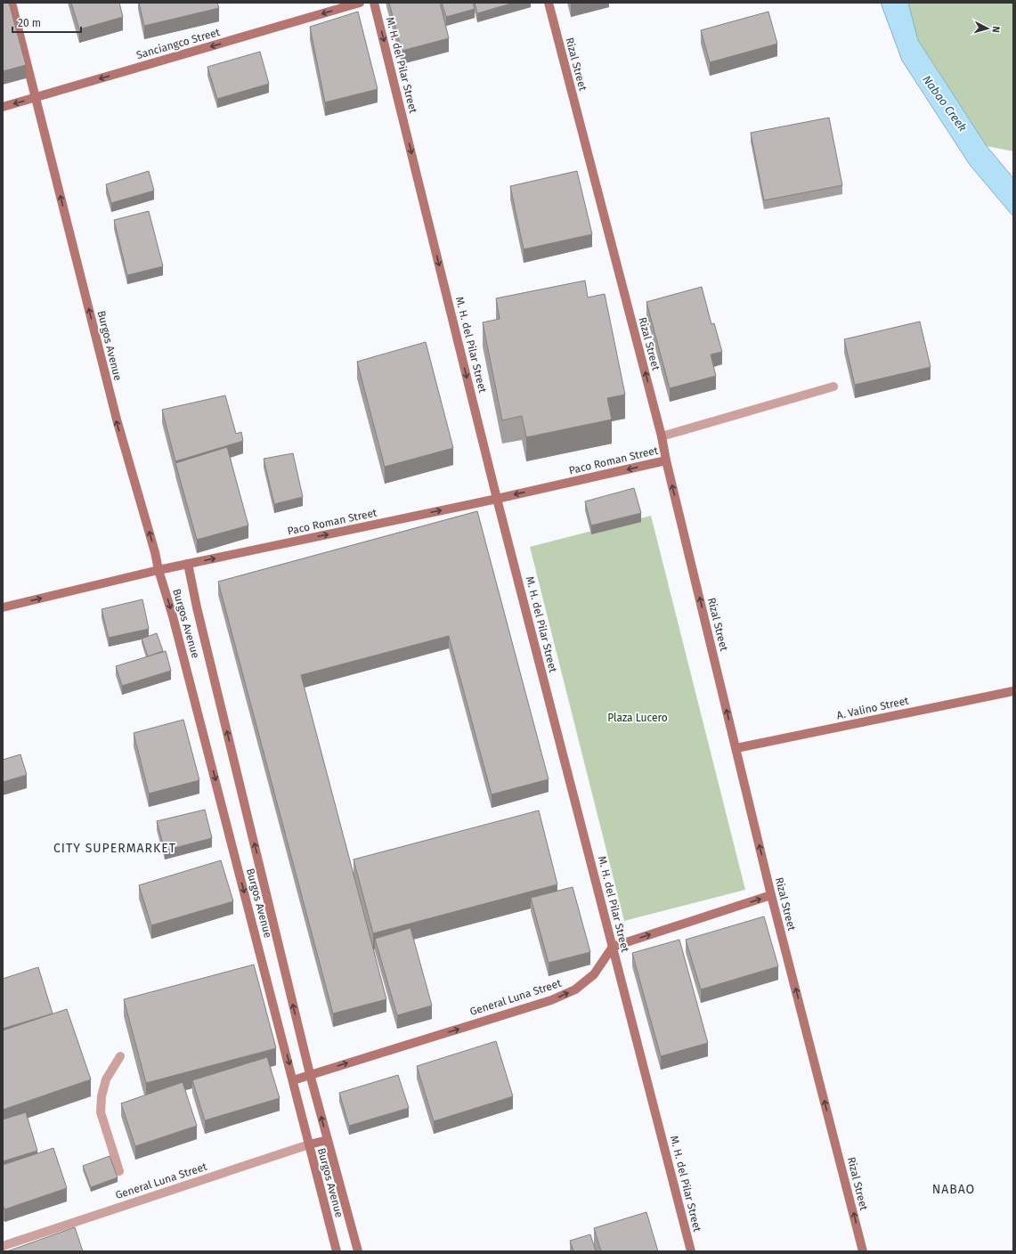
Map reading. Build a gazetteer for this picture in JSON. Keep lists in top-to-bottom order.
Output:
{
  "streets": {
    "street": [
      "Sanciangco Street",
      "Rizal Street",
      "M. H. del Pilar Street",
      "Burgos Avenue",
      "Paco Roman Street",
      "A. Valino Street",
      "General Luna Street"
    ]
  },
  "crossings": [
    ["Sanciangco Street", "Burgos Avenue"],
    ["Rizal Street", "Paco Roman Street"],
    ["Rizal Street", "A. Valino Street"],
    ["M. H. del Pilar Street", "Paco Roman Street"],
    ["M. H. del Pilar Street", "General Luna Street"],
    ["Burgos Avenue", "Paco Roman Street"],
    ["Burgos Avenue", "General Luna Street"]
  ],
  "one_way": [
    "Sanciangco Street",
    "Rizal Street",
    "M. H. del Pilar Street",
    "General Luna Street"
  ],
  "districts": ["CITY SUPERMARKET", "NABAO"],
  "water": ["Nabao Creek"],
  "parks": ["Plaza Lucero"],
  "scale_bar": "20 m",
  "north": "right"
}
